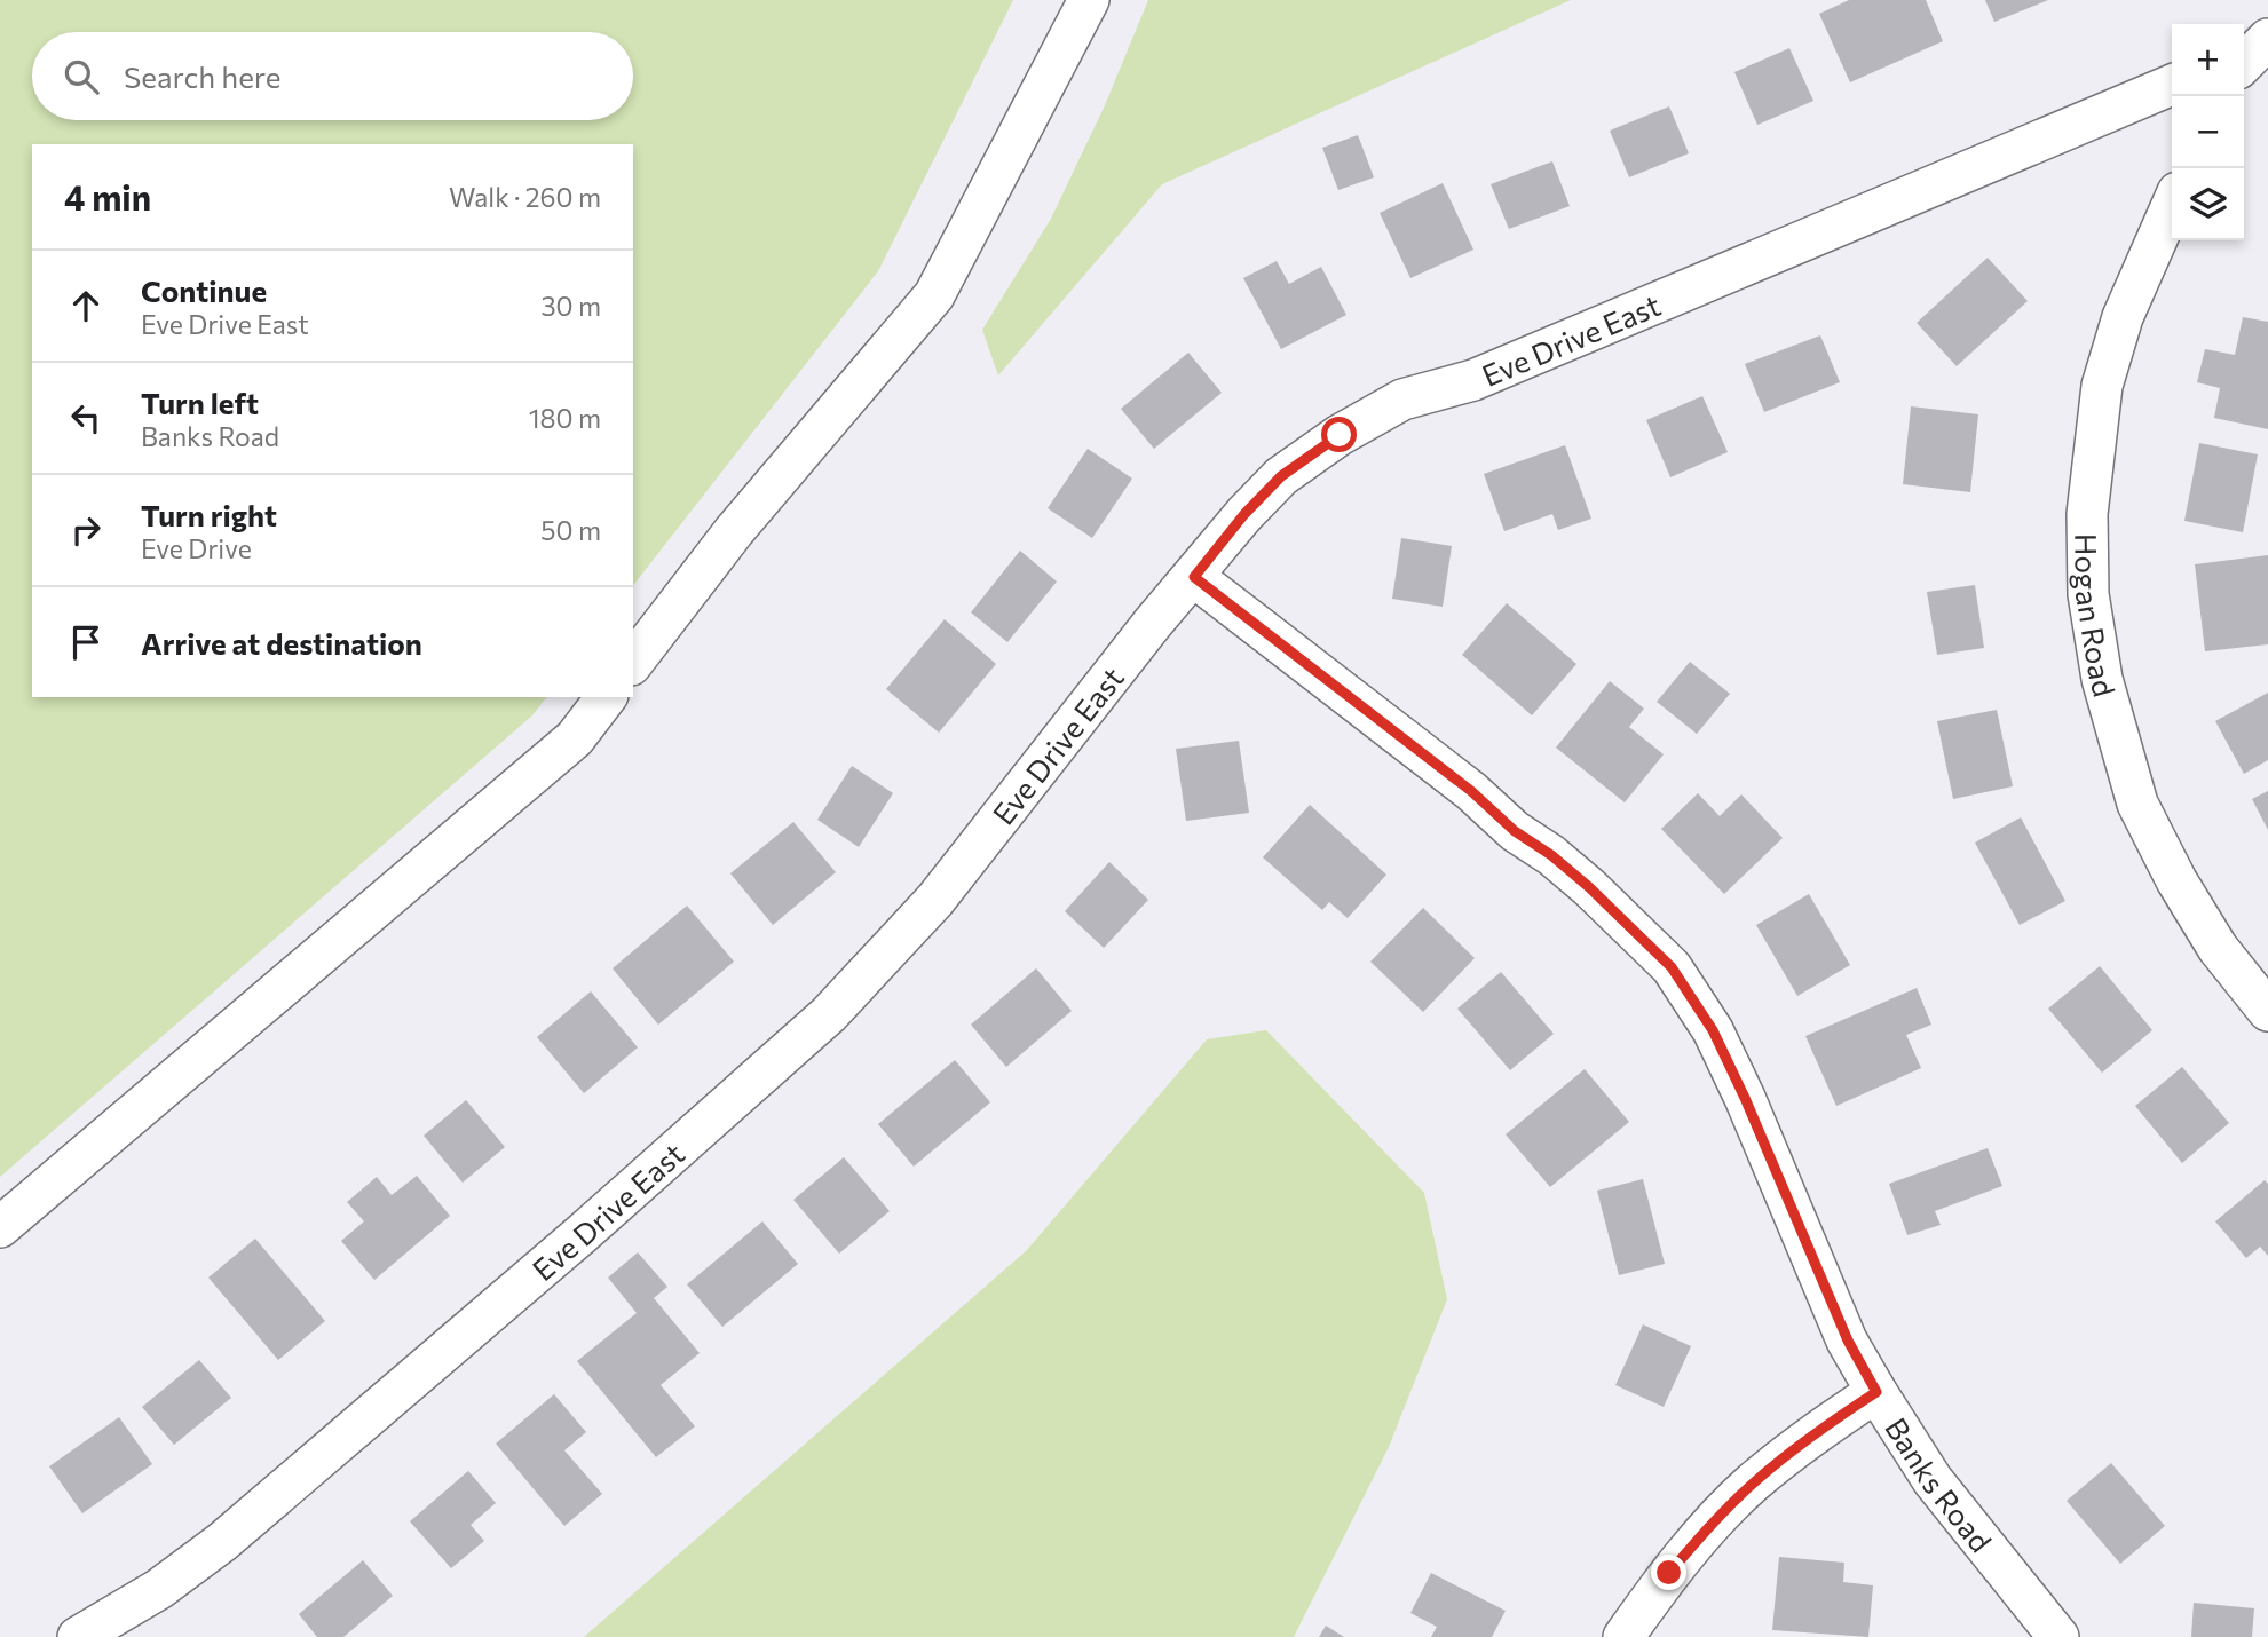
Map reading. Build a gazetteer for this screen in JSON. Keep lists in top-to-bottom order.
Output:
{
  "streets": {
    "street": ["Eve Drive East", "Hogan Road", "Banks Road"]
  },
  "crossings": [
    ["Eve Drive East", "Banks Road"]
  ],
  "page": {
    "map_buttons": ["+", "−"],
    "search": "Search here",
    "heading": ["4 min", "Walk · 260 m"],
    "list": [
      ["Continue", "Eve Drive East", "30 m"],
      ["Turn left", "Banks Road", "180 m"],
      ["Turn right", "Eve Drive", "50 m"],
      "Arrive at destination"
    ]
  }
}
